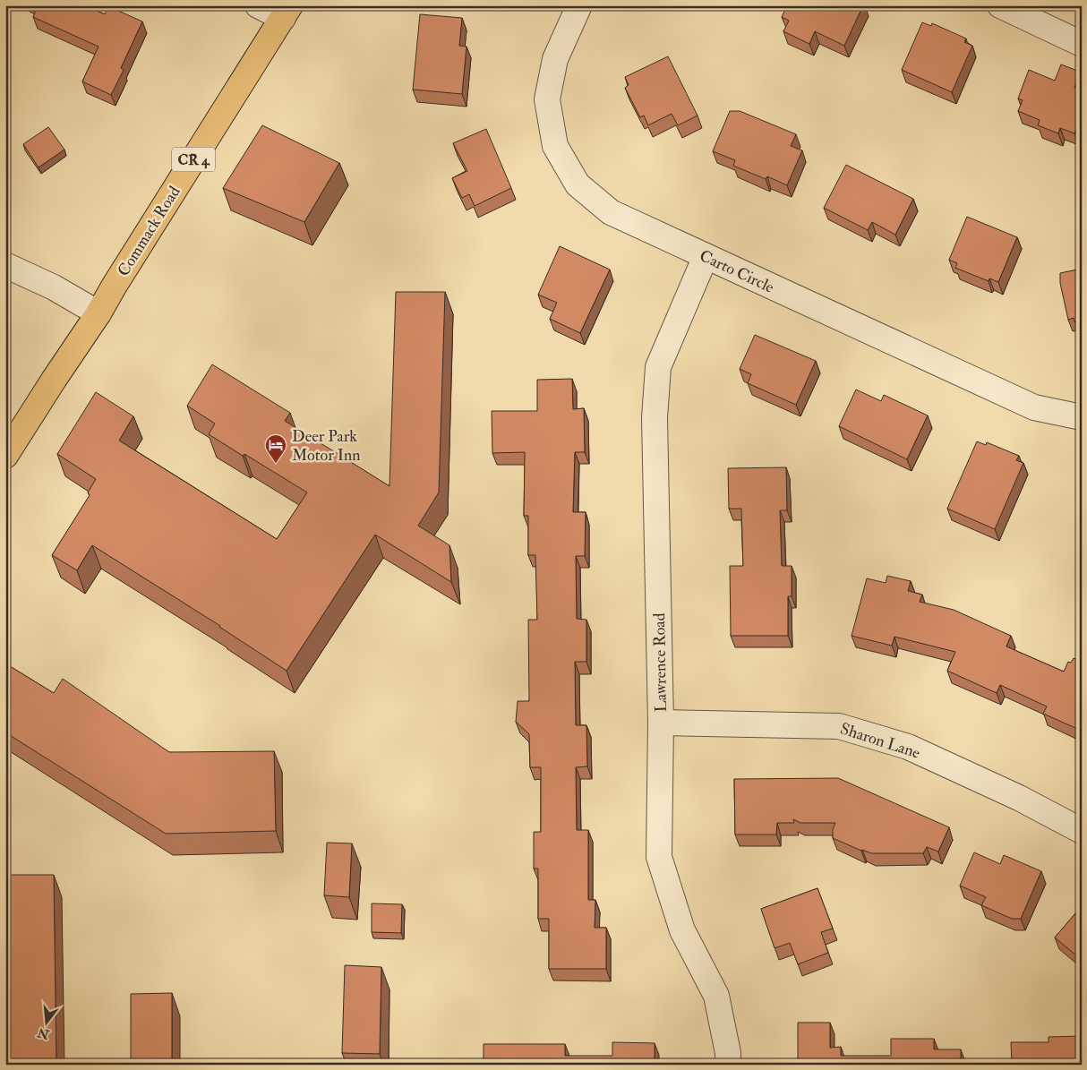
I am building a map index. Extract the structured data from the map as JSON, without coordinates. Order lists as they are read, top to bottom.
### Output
{
  "streets": {
    "main road": ["CR 4", "Commack Road"],
    "street": ["Carto Circle", "Lawrence Road", "Sharon Lane"]
  },
  "crossings": [
    ["Carto Circle", "Lawrence Road"],
    ["Lawrence Road", "Sharon Lane"]
  ],
  "places": {
    "hotel": ["Deer Park Motor Inn"]
  },
  "north": "bottom"
}
